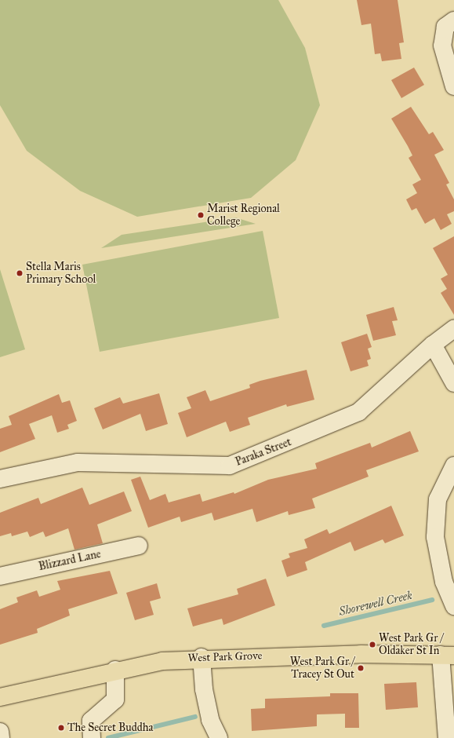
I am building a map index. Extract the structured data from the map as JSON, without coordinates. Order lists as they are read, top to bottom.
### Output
{
  "streets": {
    "main road": ["West Park Grove"],
    "street": ["Paraka Street", "Blizzard Lane"]
  },
  "water": ["Shorewell Creek"],
  "places": [
    "Marist Regional College",
    "Stella Maris Primary School",
    "West Park Gr / Oldaker St In",
    "West Park Gr / Tracey St Out",
    "The Secret Buddha"
  ]
}
